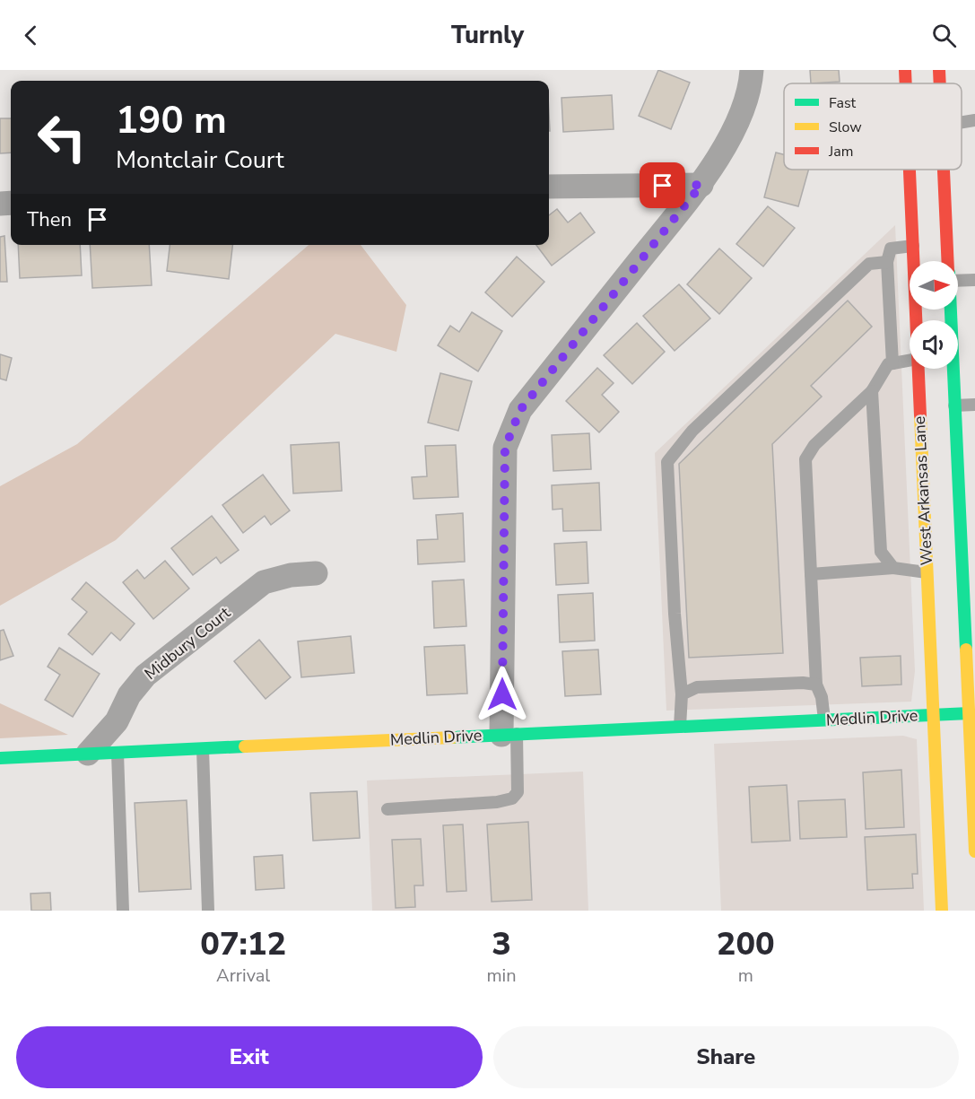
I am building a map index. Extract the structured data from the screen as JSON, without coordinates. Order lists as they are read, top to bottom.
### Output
{
  "streets": {
    "main road": ["West Arkansas Lane", "Medlin Drive"],
    "street": ["Midbury Court"]
  },
  "crossings": [
    ["West Arkansas Lane", "Medlin Drive"],
    ["Midbury Court", "Medlin Drive"]
  ],
  "legend": ["Fast", "Slow", "Jam"],
  "north": "right",
  "page": {
    "header": "Turnly",
    "turn": ["190 m", "Montclair Court"],
    "then": "Then",
    "eta": [
      "07:12",
      "Arrival",
      "3",
      "min",
      "200",
      "m"
    ],
    "buttons": ["Exit", "Share"]
  }
}
